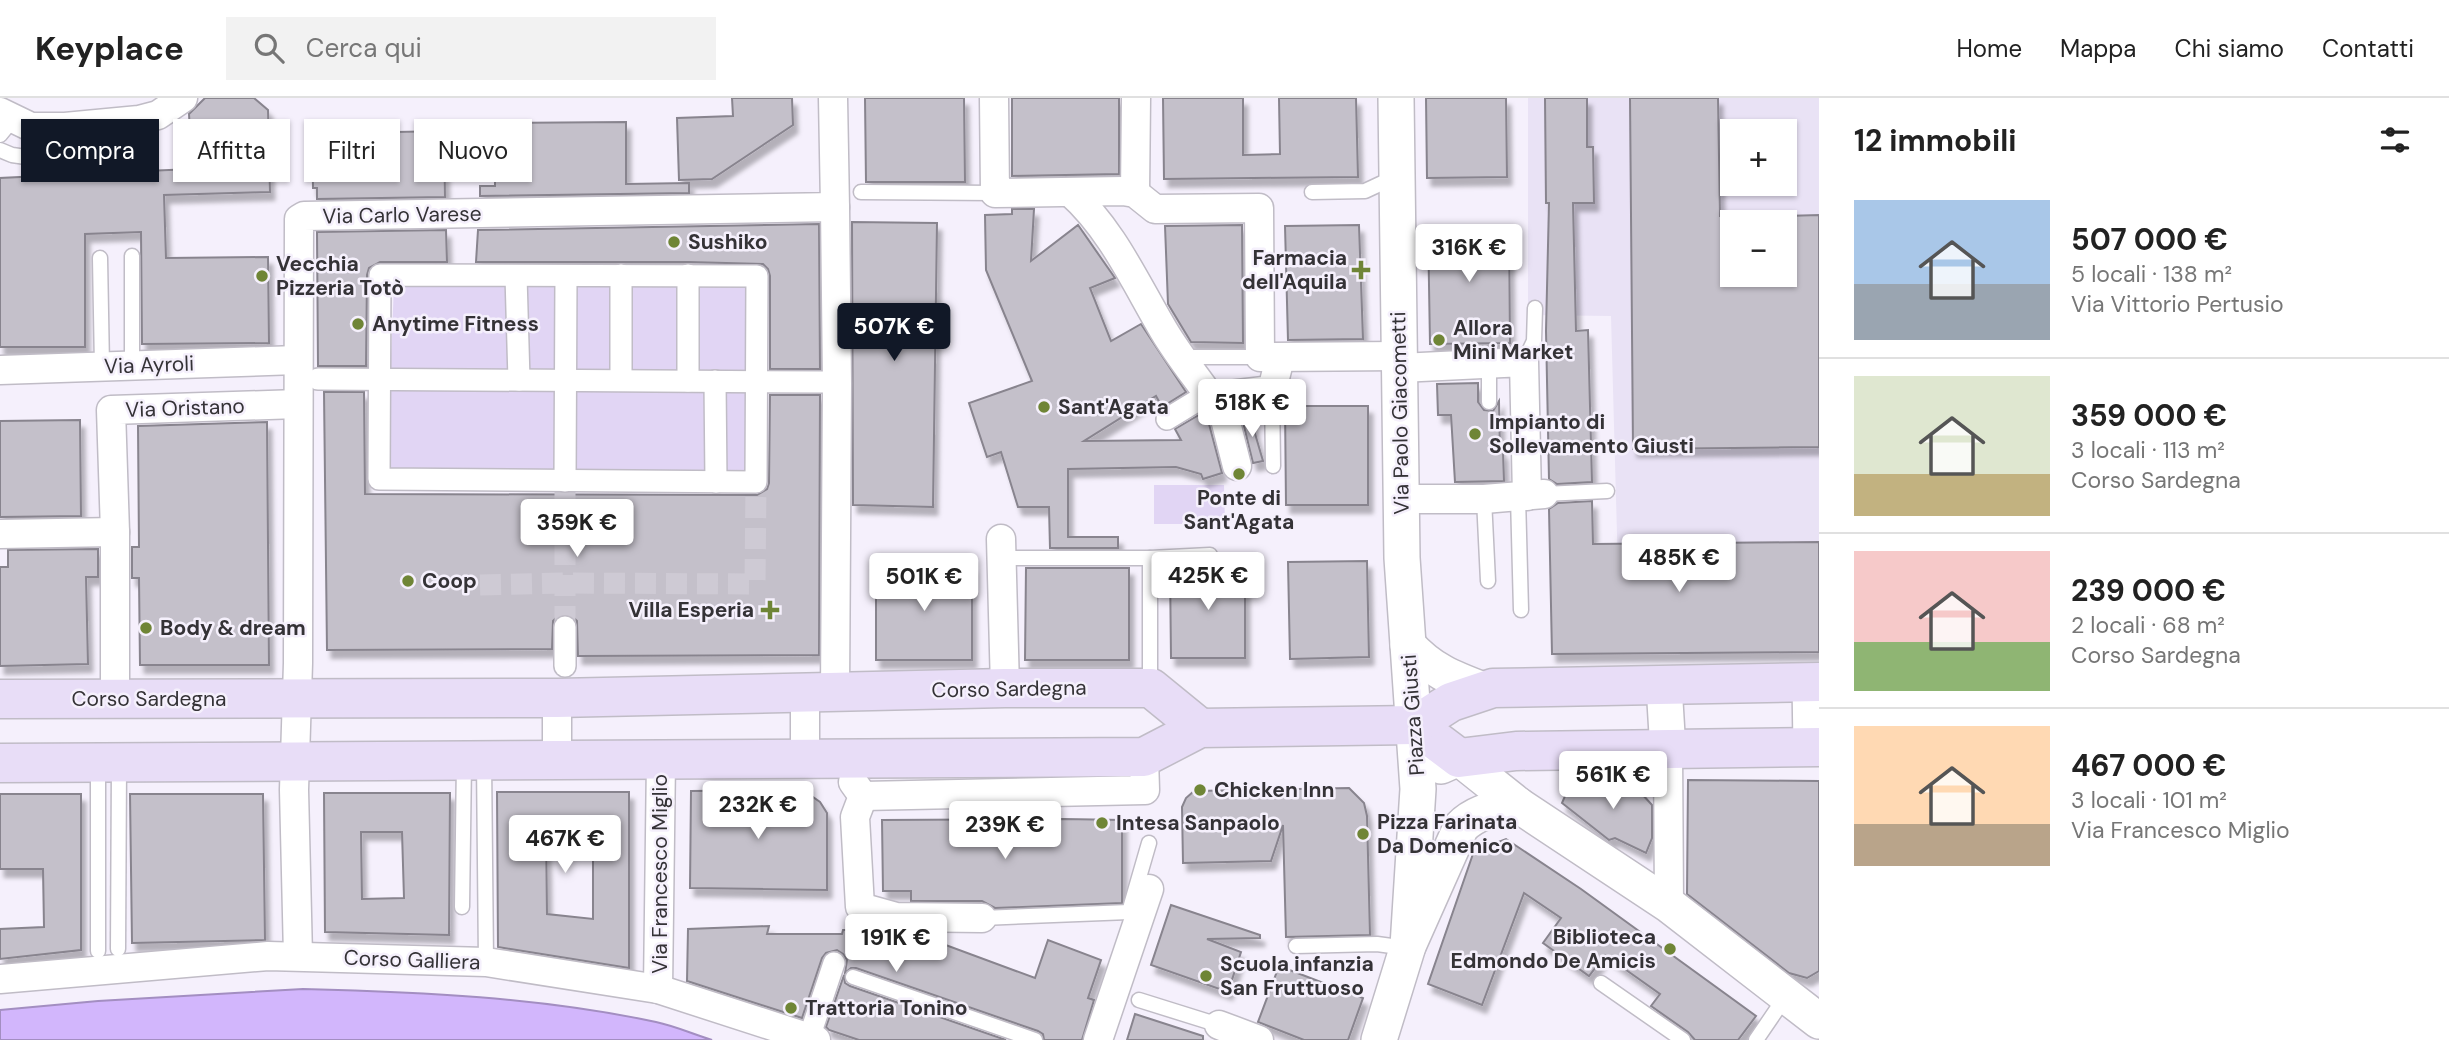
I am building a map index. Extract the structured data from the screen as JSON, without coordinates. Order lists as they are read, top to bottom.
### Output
{
  "streets": {
    "main road": ["Corso Sardegna"],
    "street": [
      "Via Carlo Varese",
      "Via Ayroli",
      "Via Oristano",
      "Via Paolo Giacometti",
      "Piazza Giusti",
      "Via Francesco Miglio",
      "Corso Galliera"
    ]
  },
  "crossings": [
    ["Via Carlo Varese", "Via Ayroli"],
    ["Via Carlo Varese", "Via Oristano"],
    ["Via Carlo Varese", "Corso Sardegna"],
    ["Via Oristano", "Corso Sardegna"],
    ["Via Paolo Giacometti", "Piazza Giusti"],
    ["Via Francesco Miglio", "Corso Galliera"]
  ],
  "places": {
    "other": [
      "Sushiko",
      "Vecchia Pizzeria Totò",
      "Anytime Fitness",
      "Allora Mini Market",
      "Sant'Agata",
      "Impianto di Sollevamento Giusti",
      "Ponte di Sant'Agata",
      "Coop",
      "Body & dream",
      "Chicken Inn",
      "Intesa Sanpaolo",
      "Pizza Farinata Da Domenico",
      "Biblioteca Edmondo De Amicis",
      "Scuola infanzia San Fruttuoso",
      "Trattoria Tonino"
    ],
    "health": ["Farmacia dell'Aquila", "Villa Esperia"]
  },
  "page": {
    "header": "Keyplace",
    "search": "Cerca qui",
    "nav": [
      "Home",
      "Mappa",
      "Chi siamo",
      "Contatti"
    ],
    "heading": "12 immobili",
    "map_buttons": ["+", "−"],
    "chip": [
      "Compra",
      "Affitta",
      "Filtri",
      "Nuovo"
    ],
    "list": [
      {
        "name": "507 000 €",
        "note": "5 locali · 138 m² · Via Vittorio Pertusio"
      },
      {
        "name": "359 000 €",
        "note": "3 locali · 113 m² · Corso Sardegna"
      },
      {
        "name": "239 000 €",
        "note": "2 locali · 68 m² · Corso Sardegna"
      },
      {
        "name": "467 000 €",
        "note": "3 locali · 101 m² · Via Francesco Miglio"
      }
    ],
    "price": [
      "316K €",
      "507K €",
      "518K €",
      "359K €",
      "485K €",
      "425K €",
      "501K €",
      "561K €",
      "232K €",
      "239K €",
      "467K €",
      "191K €"
    ]
  }
}
